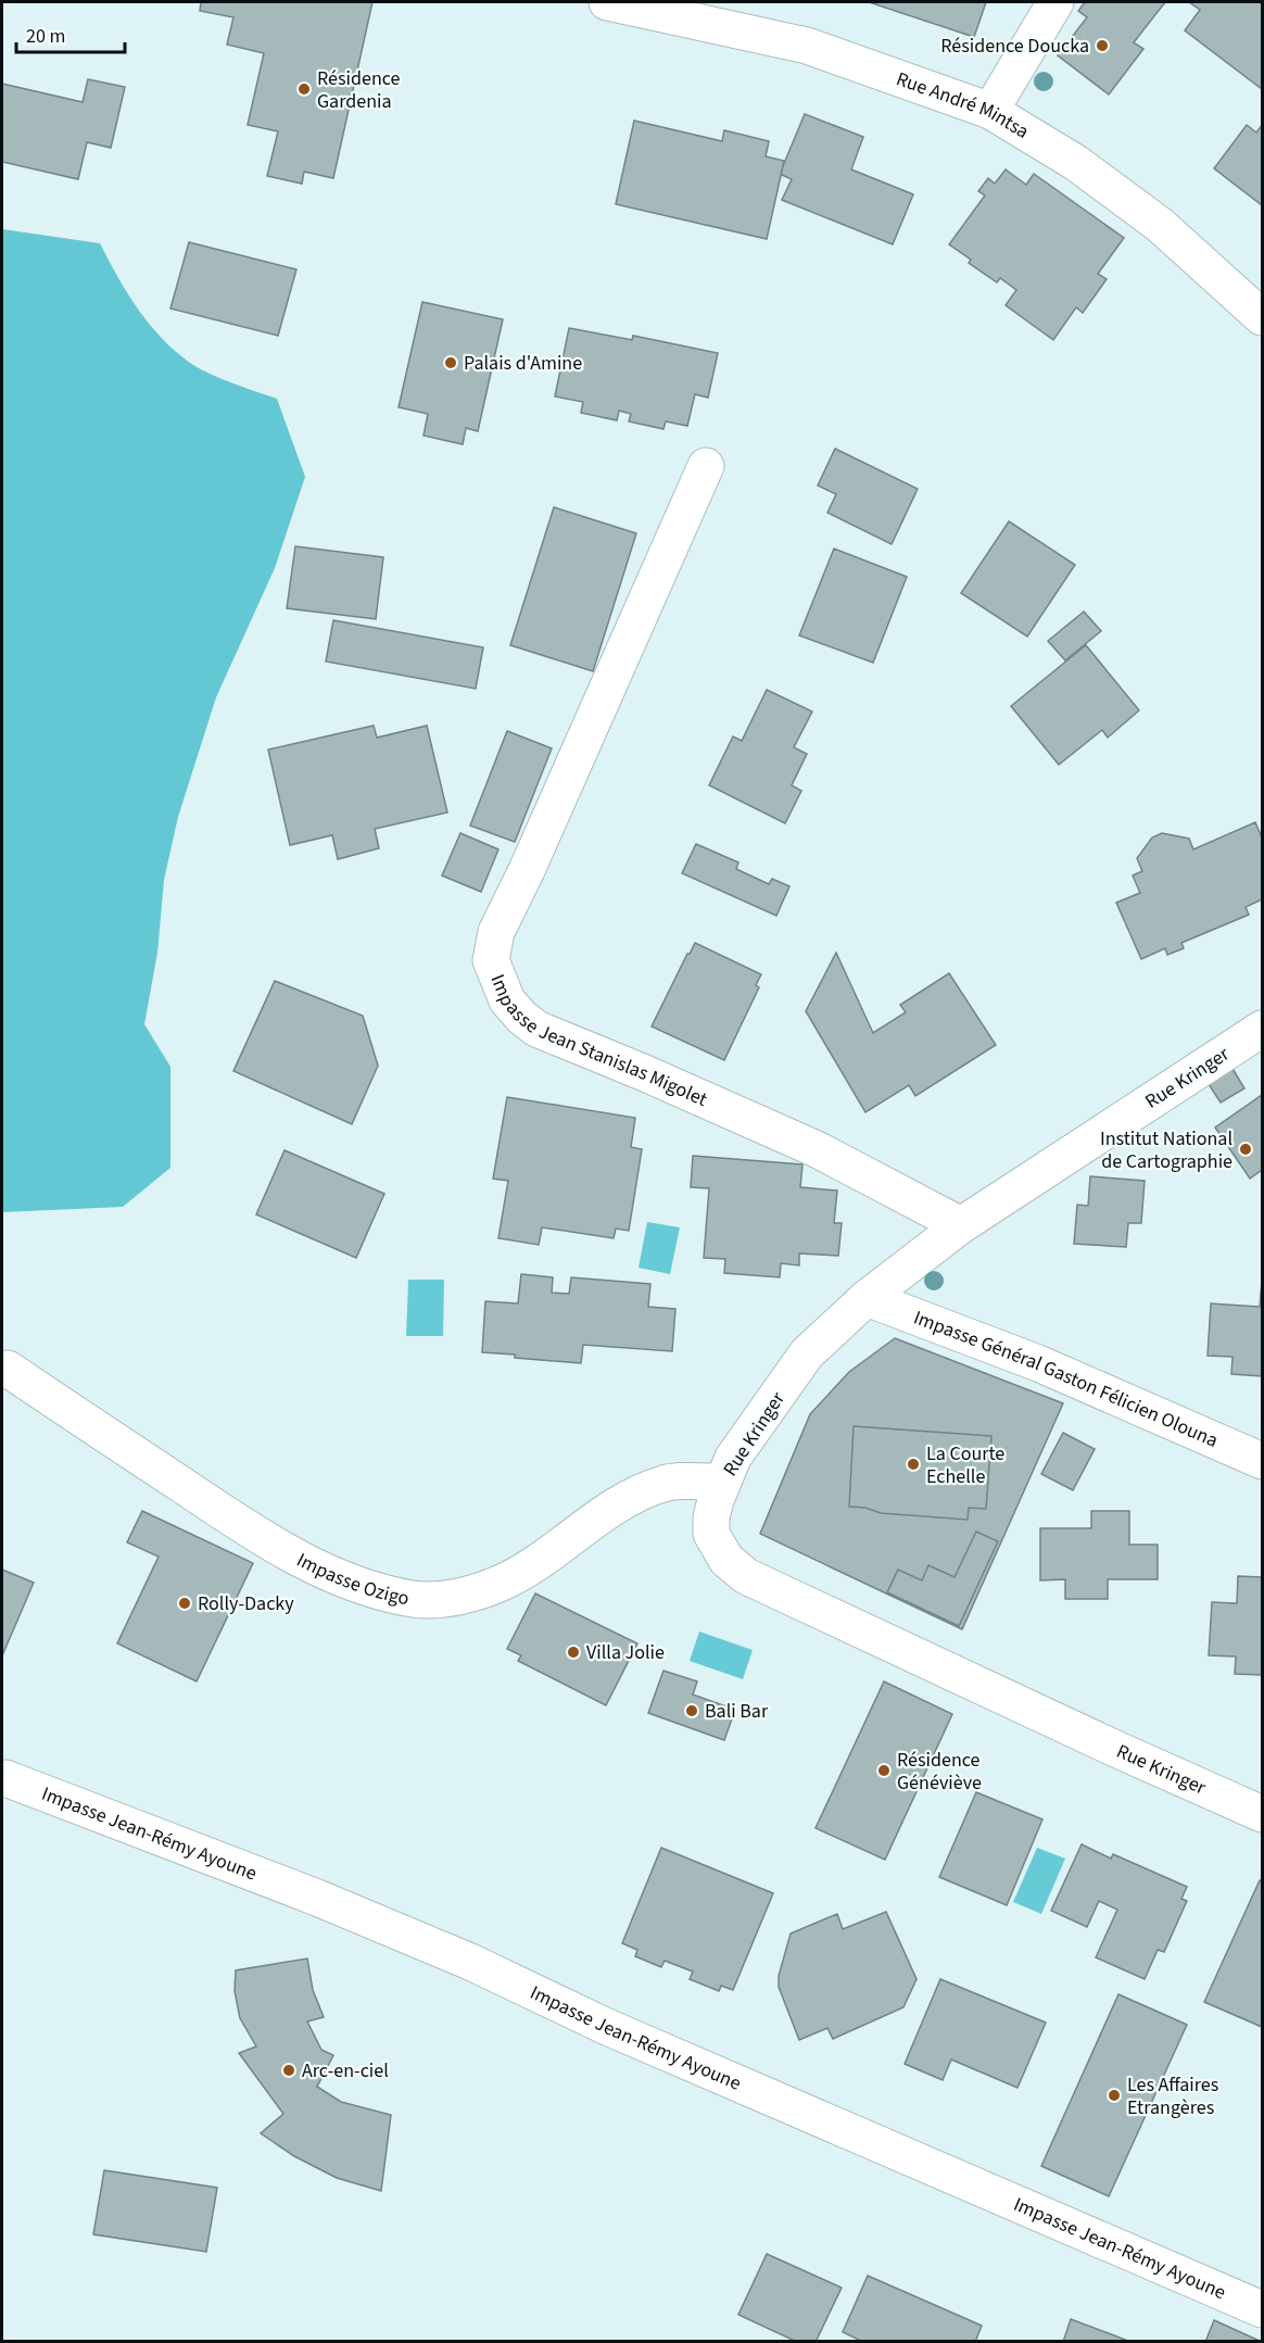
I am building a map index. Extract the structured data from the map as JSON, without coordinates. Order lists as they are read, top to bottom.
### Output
{
  "streets": {
    "street": [
      "Rue André Mintsa",
      "Impasse Jean Stanislas Migolet",
      "Rue Kringer",
      "Impasse Général Gaston Félicien Olouna",
      "Impasse Ozigo",
      "Impasse Jean-Rémy Ayoune"
    ]
  },
  "crossings": [
    ["Impasse Jean Stanislas Migolet", "Rue Kringer"],
    ["Rue Kringer", "Impasse Général Gaston Félicien Olouna"],
    ["Rue Kringer", "Impasse Ozigo"]
  ],
  "places": [
    "Résidence Doucka",
    "Résidence Gardenia",
    "Palais d'Amine",
    "Institut National de Cartographie",
    "La Courte Echelle",
    "Rolly-Dacky",
    "Villa Jolie",
    "Bali Bar",
    "Résidence Généviève",
    "Arc-en-ciel",
    "Les Affaires Etrangères"
  ],
  "scale_bar": "20 m"
}
